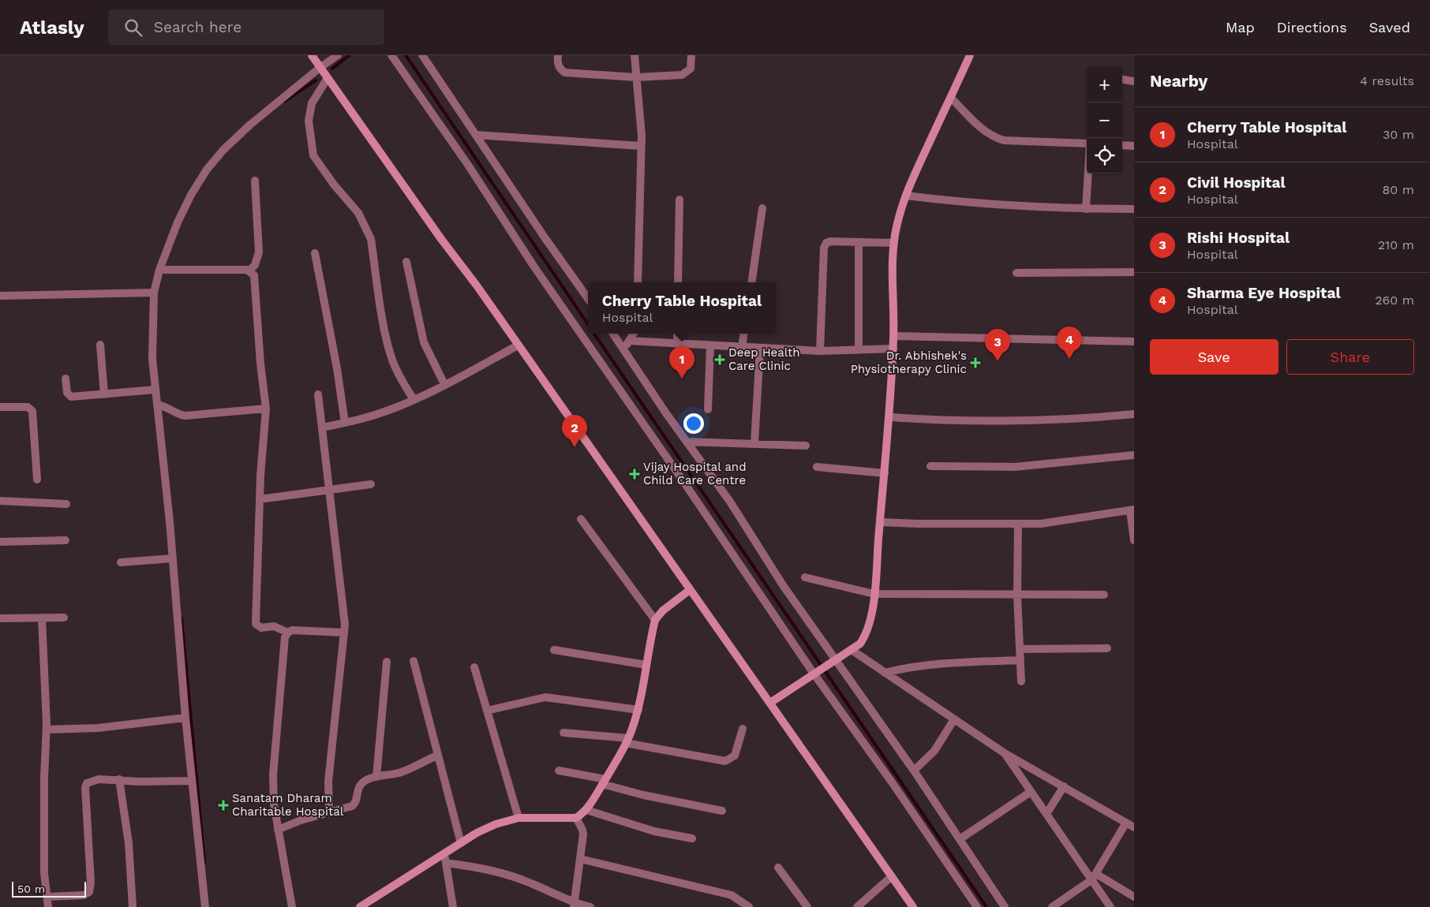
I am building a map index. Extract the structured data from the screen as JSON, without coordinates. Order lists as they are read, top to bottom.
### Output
{
  "places": {
    "health": [
      "Deep Health Care Clinic",
      "Dr. Abhishek's Physiotherapy Clinic",
      "Vijay Hospital and Child Care Centre",
      "Sanatam Dharam Charitable Hospital"
    ]
  },
  "scale_bar": "50 m",
  "page": {
    "header": "Atlasly",
    "search": "Search here",
    "nav": ["Map", "Directions", "Saved"],
    "heading": ["Nearby", "4 results"],
    "map_buttons": ["+", "−"],
    "list": [
      {
        "mark": "1",
        "name": "Cherry Table Hospital",
        "note": "Hospital",
        "value": "30 m"
      },
      {
        "mark": "2",
        "name": "Civil Hospital",
        "note": "Hospital",
        "value": "80 m"
      },
      {
        "mark": "3",
        "name": "Rishi Hospital",
        "note": "Hospital",
        "value": "210 m"
      },
      {
        "mark": "4",
        "name": "Sharma Eye Hospital",
        "note": "Hospital",
        "value": "260 m"
      }
    ],
    "popup": ["Cherry Table Hospital", "Hospital"],
    "pins": [
      "4",
      "3",
      "1",
      "2"
    ],
    "buttons": ["Save", "Share"],
    "scale": "50 m"
  }
}
